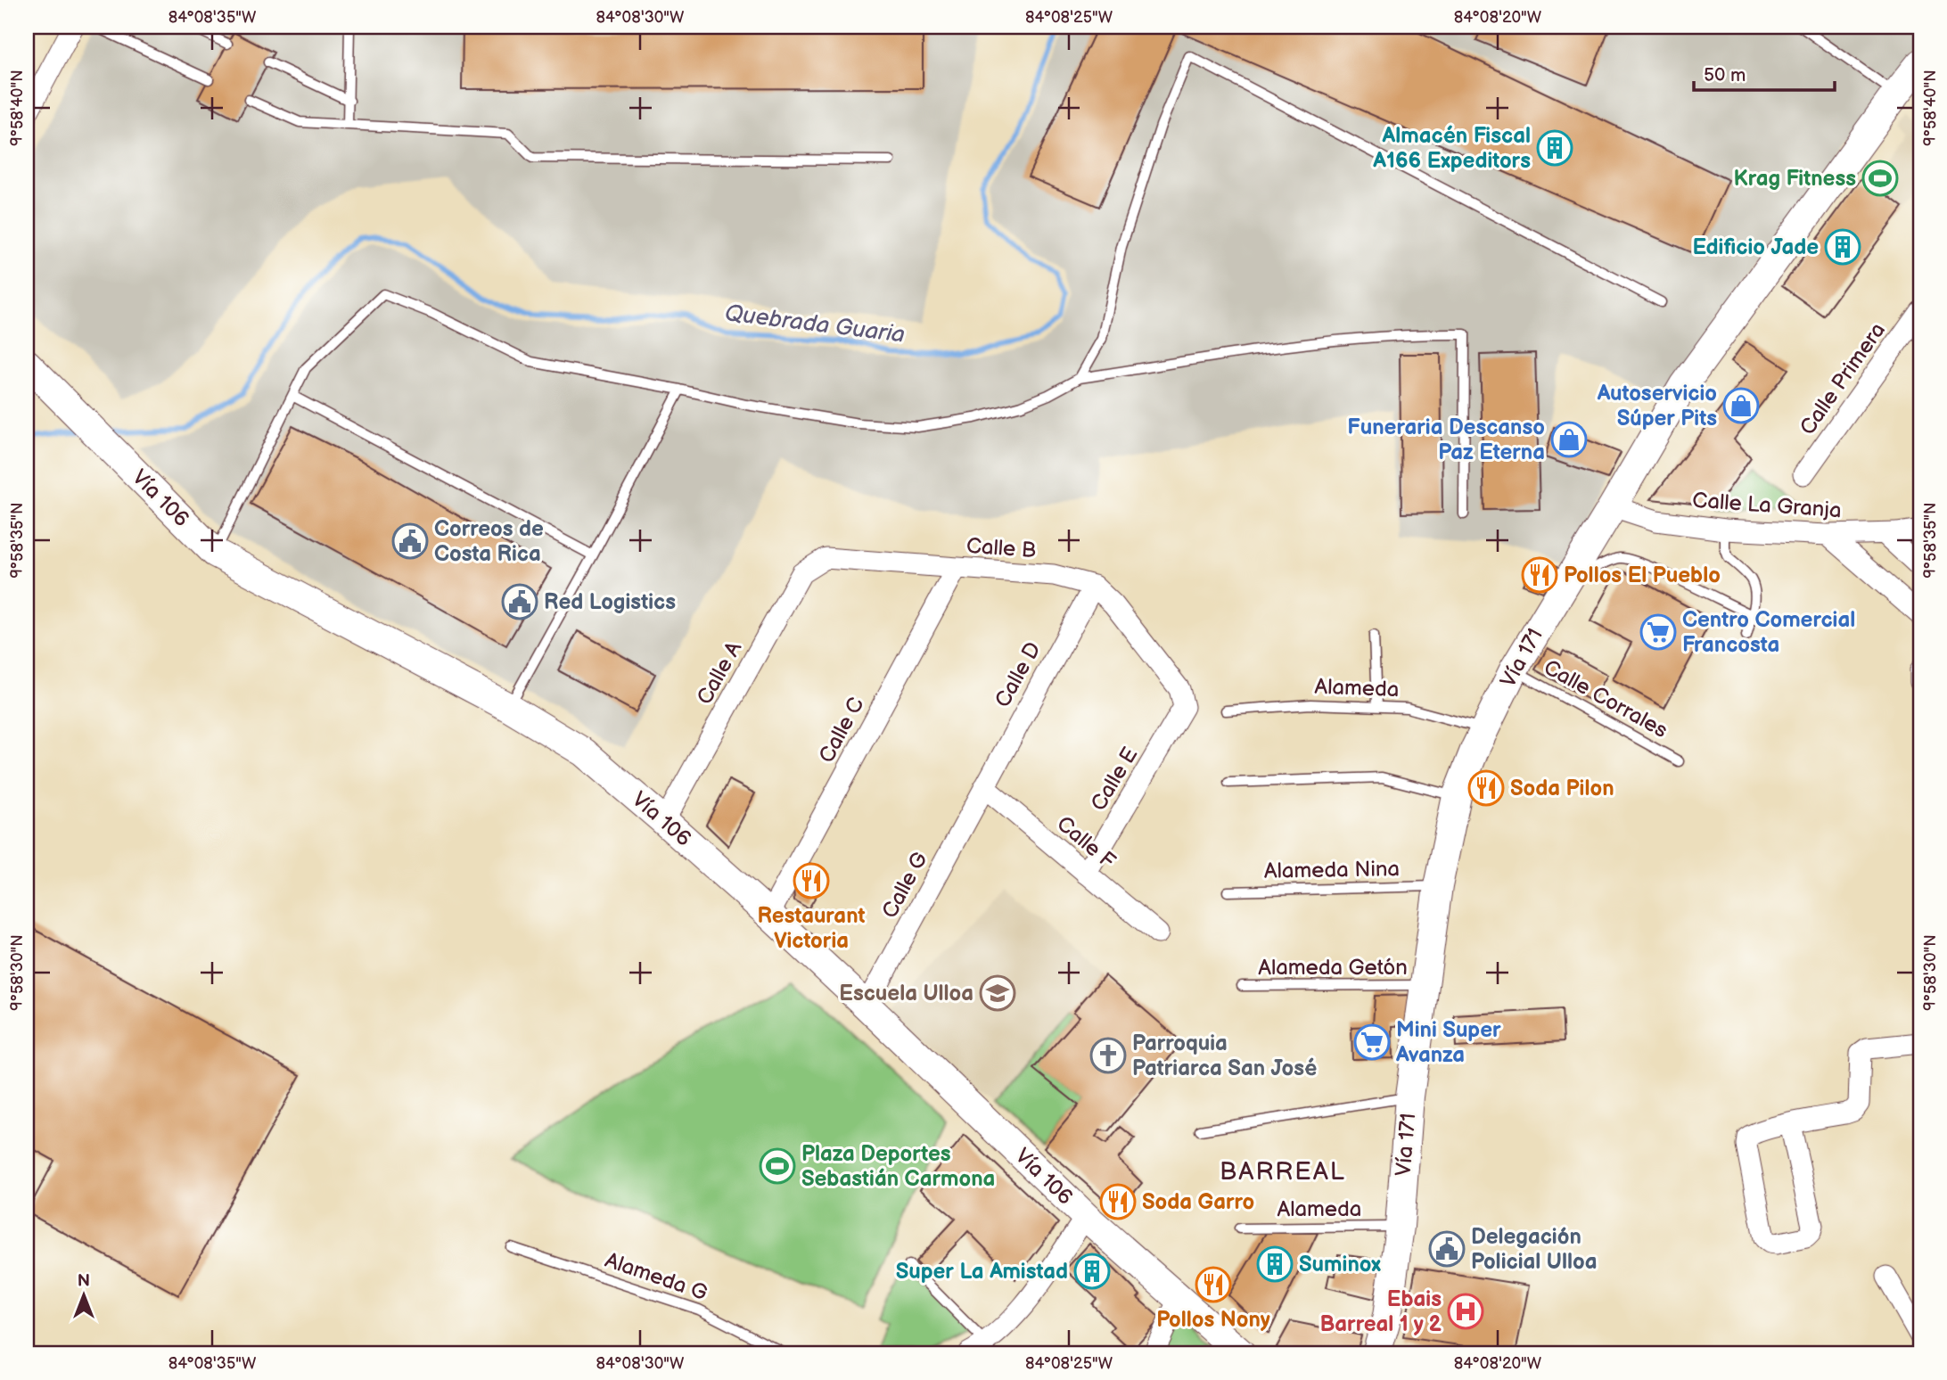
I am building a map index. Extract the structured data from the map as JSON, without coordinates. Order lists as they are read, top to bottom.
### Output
{
  "streets": {
    "main road": ["Vía 106", "Vía 171"],
    "street": [
      "Calle Primera",
      "Calle La Granja",
      "Calle B",
      "Calle A",
      "Calle D",
      "Calle C",
      "Calle E",
      "Calle F",
      "Calle G"
    ],
    "lane": [
      "Alameda",
      "Calle Corrales",
      "Alameda Nina",
      "Alameda Getón",
      "Alameda G"
    ]
  },
  "crossings": [
    ["Vía 106", "Calle A"],
    ["Vía 106", "Calle C"],
    ["Vía 106", "Calle G"],
    ["Calle La Granja", "Vía 171"],
    ["Calle B", "Calle A"],
    ["Calle B", "Calle D"],
    ["Calle B", "Calle C"],
    ["Calle B", "Calle E"],
    ["Vía 171", "Alameda"],
    ["Vía 171", "Calle Corrales"],
    ["Vía 171", "Alameda Nina"],
    ["Vía 171", "Alameda Getón"],
    ["Calle D", "Calle F"],
    ["Calle D", "Calle G"],
    ["Calle E", "Calle F"],
    ["Calle F", "Calle G"]
  ],
  "districts": ["BARREAL"],
  "water": ["Quebrada Guaria"],
  "places": {
    "building": [
      "Almacén Fiscal A166 Expeditors",
      "Edificio Jade",
      "Suminox",
      "Super La Amistad"
    ],
    "sports": ["Krag Fitness", "Plaza Deportes Sebastián Carmona"],
    "shop": ["Autoservicio Súper Pits", "Funeraria Descanso Paz Eterna"],
    "public building": ["Correos de Costa Rica", "Red Logistics", "Delegación Policial Ulloa"],
    "restaurant": [
      "Pollos El Pueblo",
      "Soda Pilon",
      "Restaurant Victoria",
      "Soda Garro",
      "Pollos Nony"
    ],
    "supermarket": ["Centro Comercial Francosta", "Mini Super Avanza"],
    "school or university": ["Escuela Ulloa"],
    "church": ["Parroquia Patriarca San José"],
    "hospital": ["Ebais Barreal 1 y 2"]
  },
  "scale_bar": "50 m",
  "north": "top",
  "coordinates": [
    "84°08'35\"W",
    "84°08'30\"W",
    "84°08'25\"W",
    "84°08'20\"W",
    "9°58'40\"N",
    "9°58'35\"N",
    "9°58'30\"N"
  ]
}
